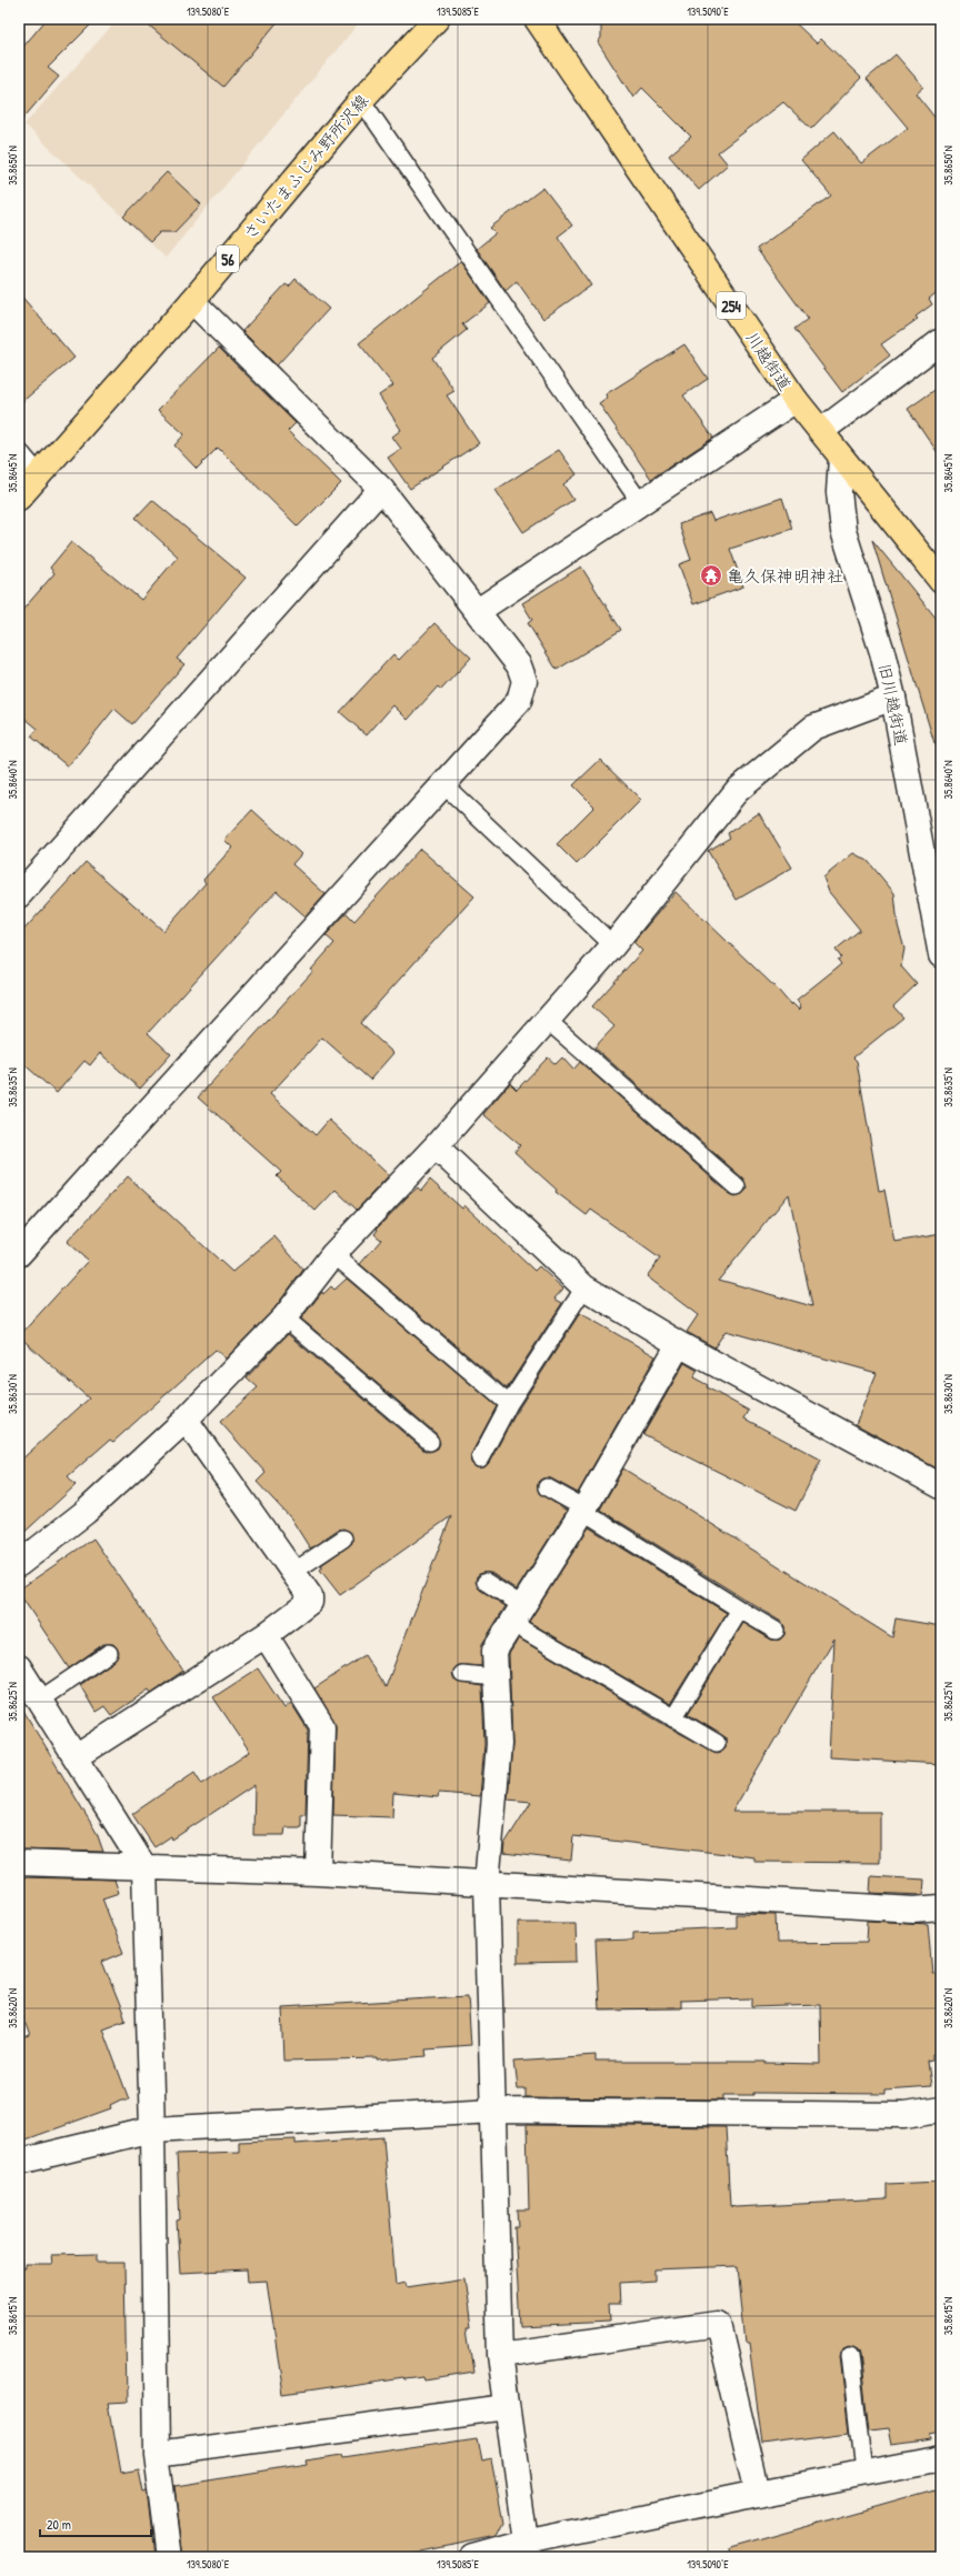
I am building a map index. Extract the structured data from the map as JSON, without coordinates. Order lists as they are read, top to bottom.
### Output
{
  "streets": {
    "main road": [
      "さいたまふじみ野所沢線",
      "56",
      "254",
      "川越街道"
    ],
    "street": ["旧川越街道"]
  },
  "crossings": [
    ["川越街道", "旧川越街道"]
  ],
  "places": {
    "temple": ["亀久保神明神社"]
  },
  "scale_bar": "20 m",
  "coordinates": [
    "139.5080°E",
    "139.5085°E",
    "139.5090°E",
    "35.8650°N",
    "35.8645°N",
    "35.8640°N",
    "35.8635°N",
    "35.8630°N",
    "35.8625°N",
    "35.8620°N",
    "35.8615°N"
  ]
}
